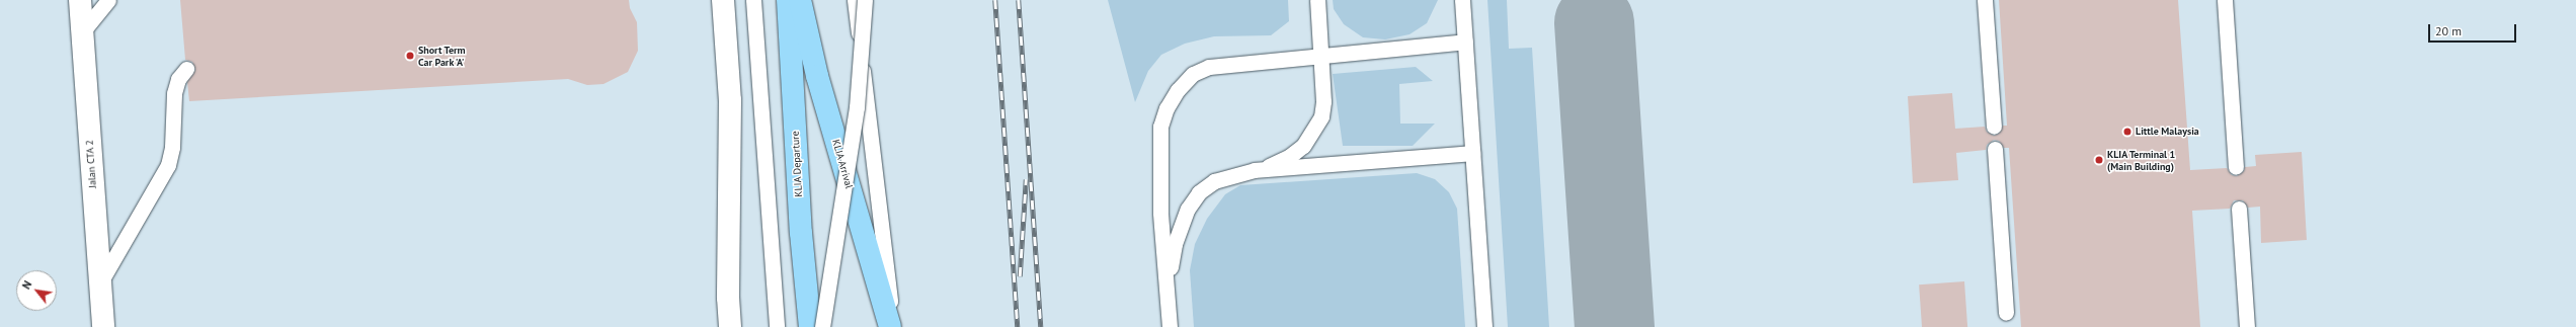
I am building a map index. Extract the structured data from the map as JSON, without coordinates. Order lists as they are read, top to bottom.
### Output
{
  "streets": {
    "main road": ["KLIA Departure", "KLIA Arrival"],
    "street": ["Jalan CTA 2"]
  },
  "places": ["Short Term Car Park 'A'", "Little Malaysia", "KLIA Terminal 1 (Main Building)"],
  "scale_bar": "20 m",
  "north": "top left"
}
